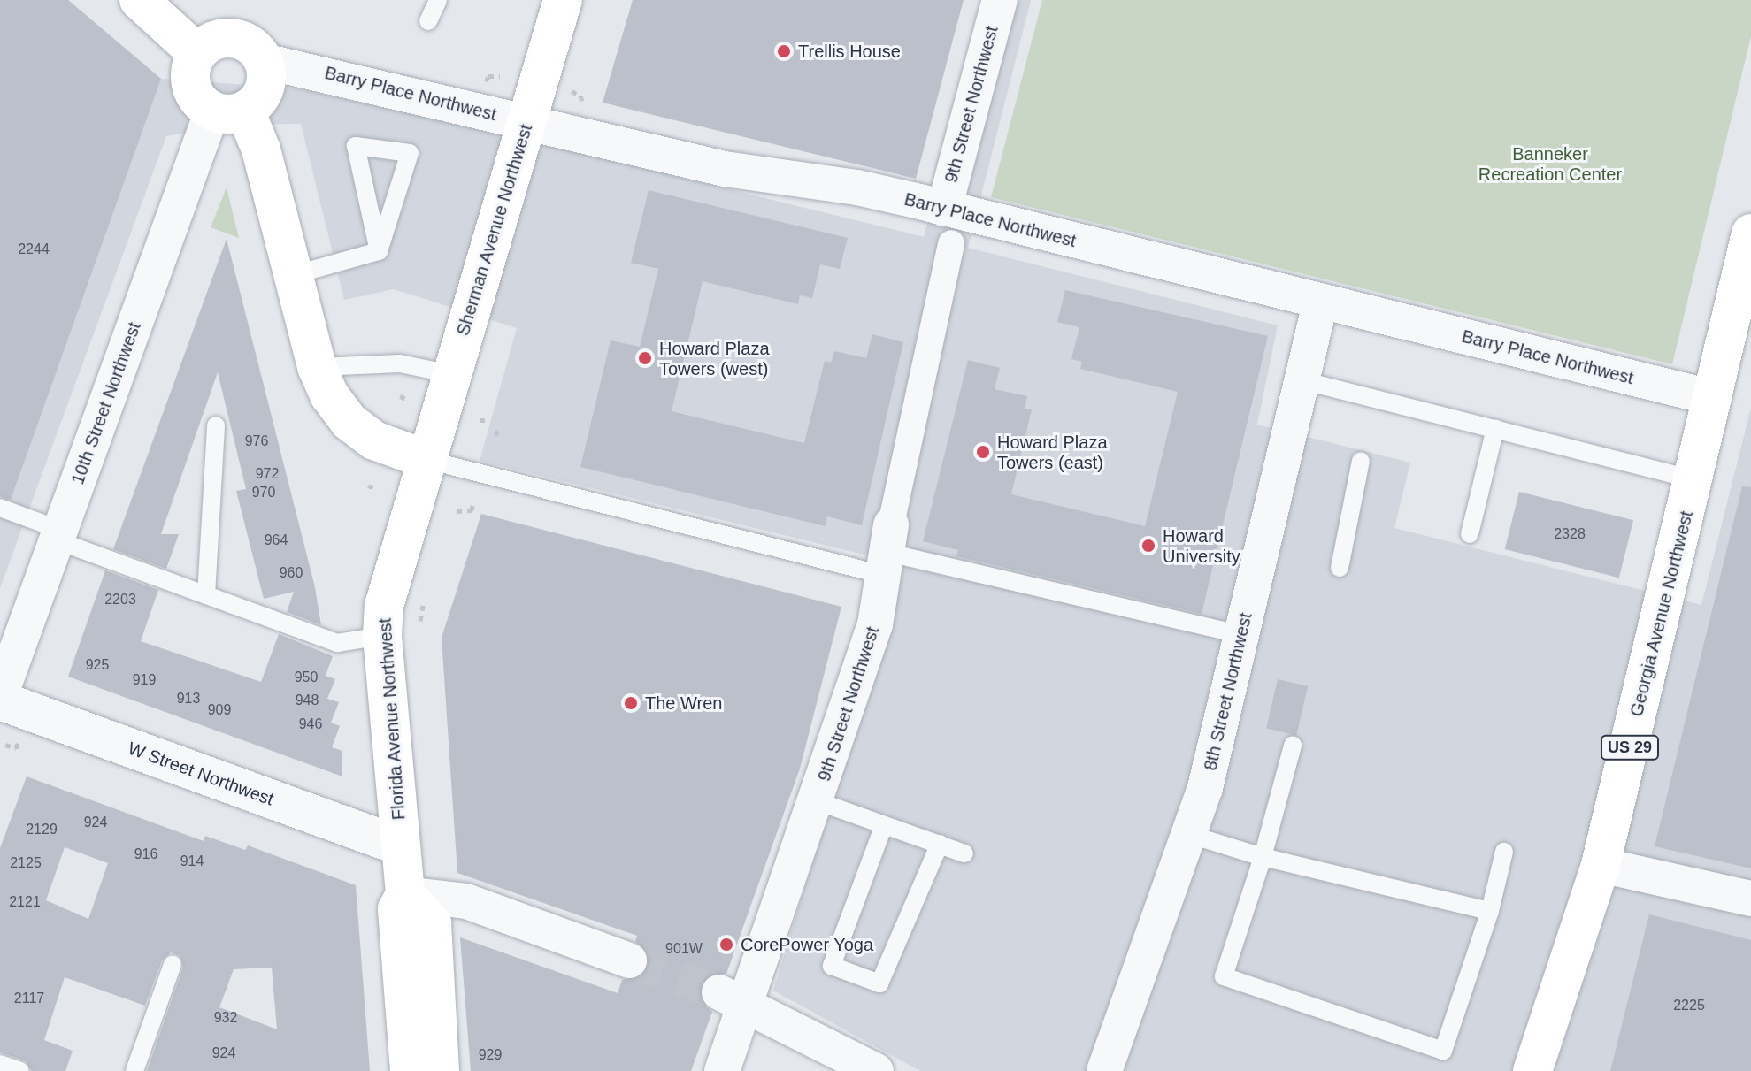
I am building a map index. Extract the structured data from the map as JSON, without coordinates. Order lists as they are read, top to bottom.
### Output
{
  "streets": {
    "main road": [
      "Sherman Avenue Northwest",
      "Georgia Avenue Northwest",
      "Florida Avenue Northwest",
      "US 29"
    ],
    "street": [
      "Barry Place Northwest",
      "9th Street Northwest",
      "10th Street Northwest",
      "8th Street Northwest",
      "W Street Northwest"
    ]
  },
  "crossings": [
    ["Barry Place Northwest", "9th Street Northwest"],
    ["Barry Place Northwest", "Sherman Avenue Northwest"],
    ["Barry Place Northwest", "10th Street Northwest"],
    ["Barry Place Northwest", "Georgia Avenue Northwest"],
    ["Barry Place Northwest", "8th Street Northwest"],
    ["Sherman Avenue Northwest", "Florida Avenue Northwest"],
    ["10th Street Northwest", "W Street Northwest"],
    ["Florida Avenue Northwest", "W Street Northwest"]
  ],
  "parks": ["Banneker Recreation Center"],
  "places": [
    "Trellis House",
    "Howard Plaza Towers (west)",
    "Howard Plaza Towers (east)",
    "Howard University",
    "The Wren",
    "CorePower Yoga"
  ],
  "house_numbers": [
    "2244",
    "976",
    "972",
    "970",
    "2328",
    "964",
    "960",
    "2203",
    "925",
    "950",
    "919",
    "913",
    "948",
    "909",
    "946",
    "924",
    "2129",
    "916",
    "914",
    "2125",
    "2121",
    "901W",
    "2117",
    "2225",
    "932",
    "924",
    "929"
  ]
}
